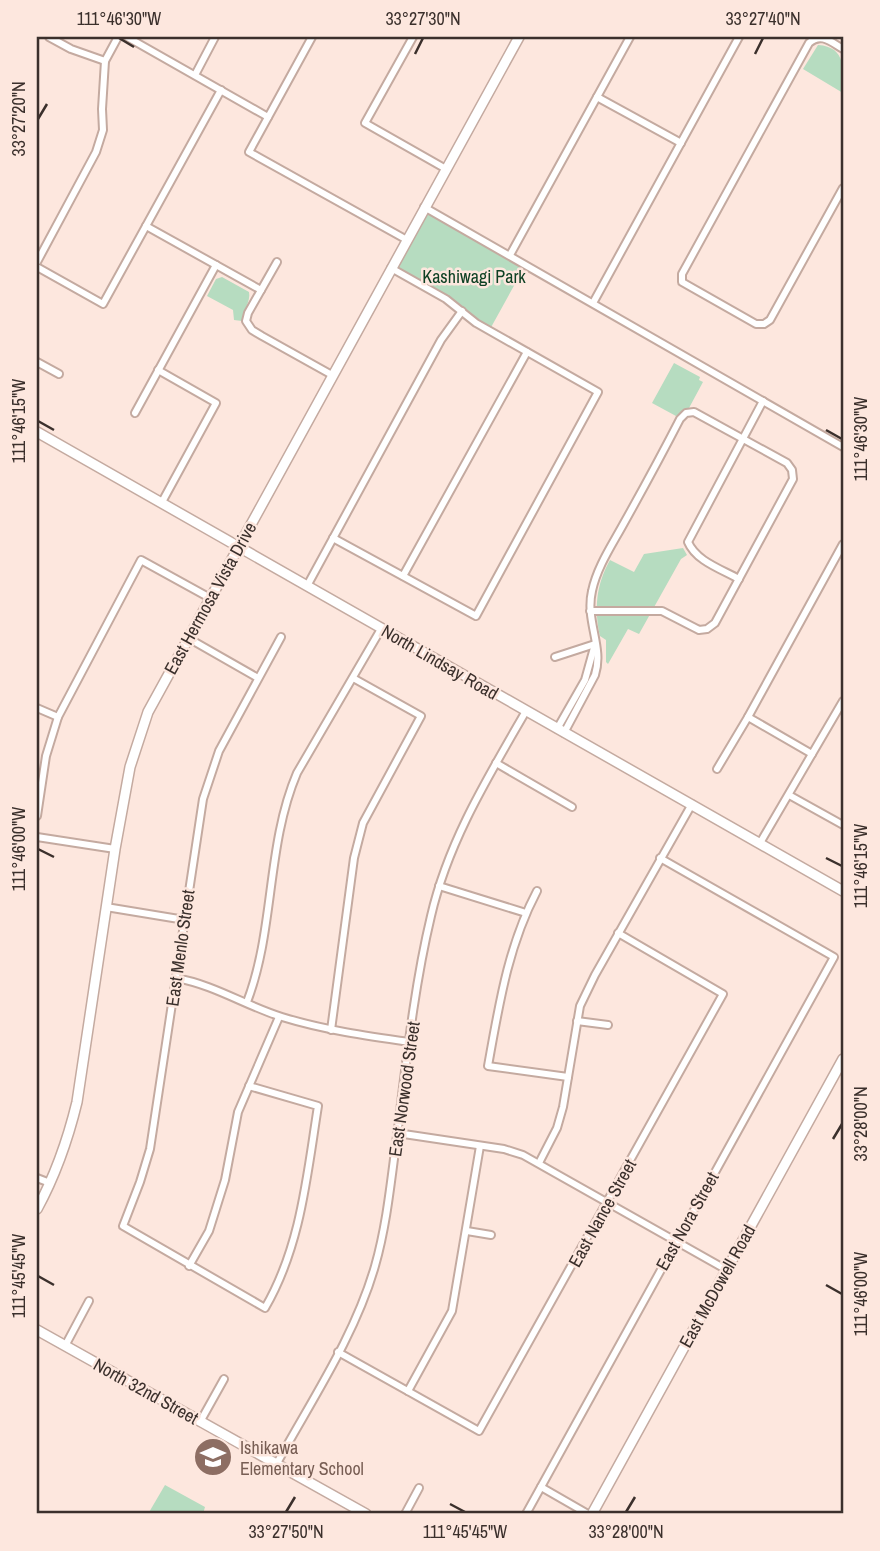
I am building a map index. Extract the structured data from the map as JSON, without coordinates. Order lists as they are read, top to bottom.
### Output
{
  "streets": {
    "street": [
      "East Hermosa Vista Drive",
      "North Lindsay Road",
      "East Menlo Street",
      "East Norwood Street",
      "East Nance Street",
      "East Nora Street",
      "East McDowell Road",
      "North 32nd Street"
    ]
  },
  "crossings": [
    ["East Hermosa Vista Drive", "North Lindsay Road"],
    ["North Lindsay Road", "East Norwood Street"],
    ["East Norwood Street", "North 32nd Street"]
  ],
  "parks": ["Kashiwagi Park"],
  "places": {
    "school or university": ["Ishikawa Elementary School"]
  },
  "coordinates": [
    "111°46'30\"W",
    "33°27'30\"N",
    "33°27'40\"N",
    "33°27'20\"N",
    "111°46'15\"W",
    "111°46'00\"W",
    "33°28'00\"N",
    "111°45'45\"W",
    "33°27'50\"N"
  ]
}
